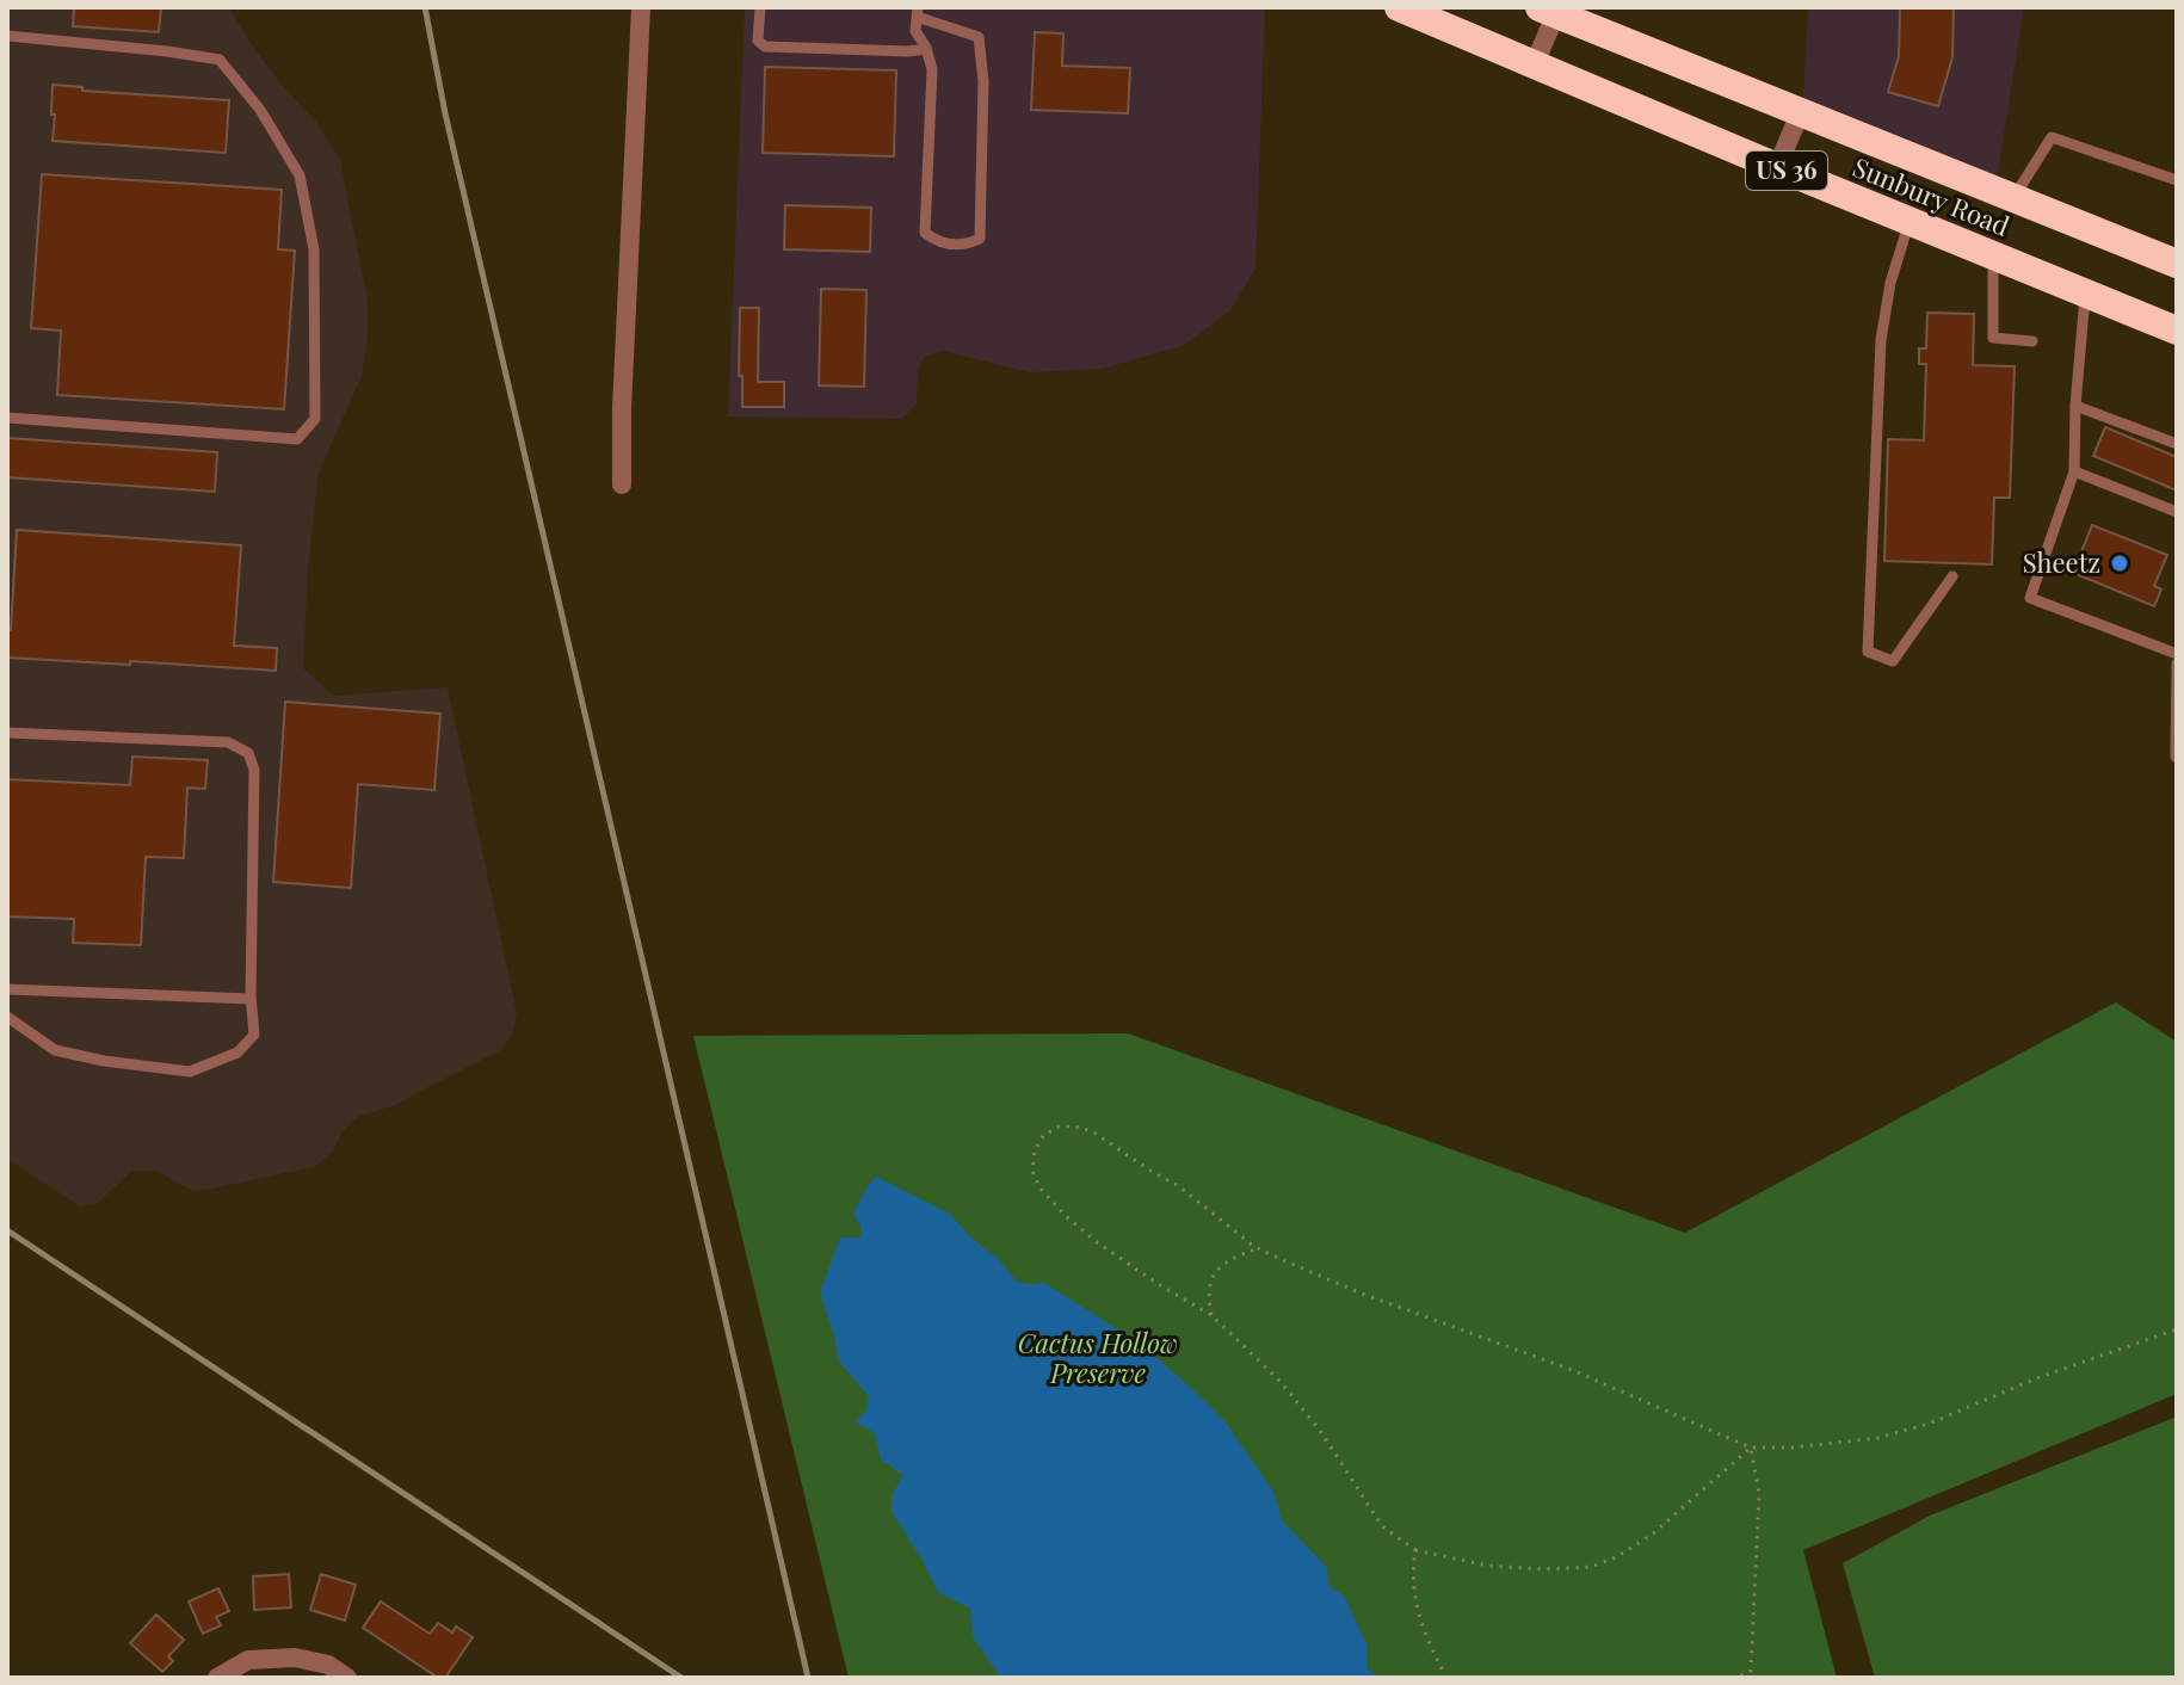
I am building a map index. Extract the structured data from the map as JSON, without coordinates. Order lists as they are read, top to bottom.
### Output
{
  "streets": {
    "highway": ["US 36", "Sunbury Road"]
  },
  "parks": ["Cactus Hollow Preserve"],
  "places": ["Sheetz"]
}
